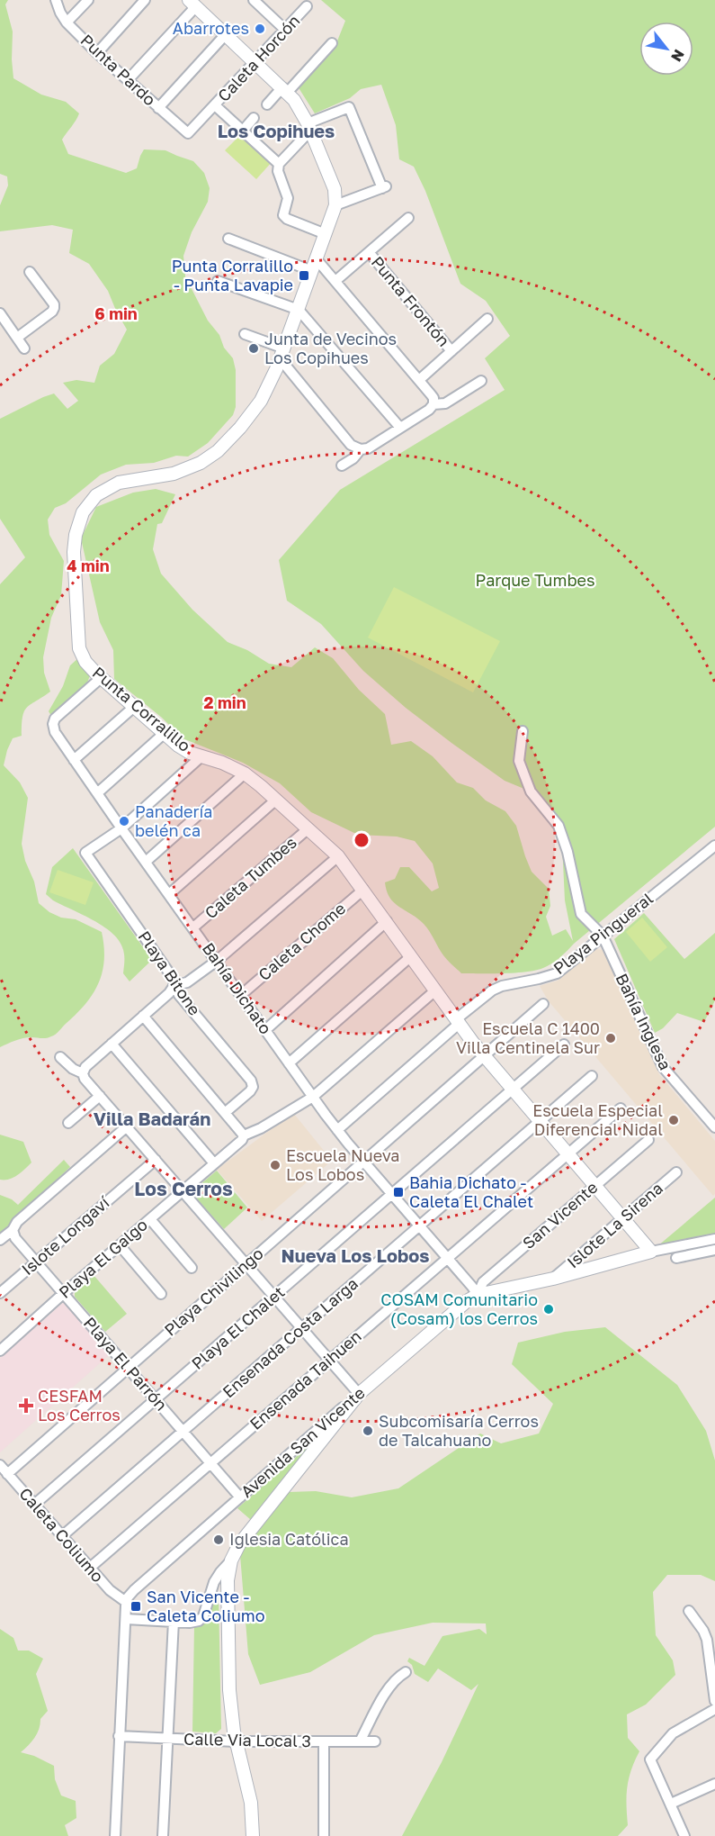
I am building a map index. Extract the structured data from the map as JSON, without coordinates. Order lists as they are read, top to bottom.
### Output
{
  "streets": {
    "street": [
      "Caleta Horcón",
      "Punta Pardo",
      "Punta Frontón",
      "Punta Corralillo",
      "Caleta Tumbes",
      "Playa Pingueral",
      "Caleta Chome",
      "Playa Bitone",
      "Bahía Dichato",
      "Bahía Inglesa",
      "San Vicente",
      "Islote La Sirena",
      "Islote Longaví",
      "Playa El Galgo",
      "Playa Chivilingo",
      "Playa El Chalet",
      "Ensenada Costa Larga",
      "Playa El Parrón",
      "Ensenada Taihuen",
      "Avenida San Vicente",
      "Caleta Coliumo",
      "Calle Via Local 3"
    ]
  },
  "crossings": [
    ["Caleta Horcón", "Punta Pardo"],
    ["Punta Corralillo", "Caleta Tumbes"],
    ["Punta Corralillo", "Playa Pingueral"],
    ["Punta Corralillo", "Caleta Chome"],
    ["Punta Corralillo", "Bahía Dichato"],
    ["Punta Corralillo", "San Vicente"],
    ["Punta Corralillo", "Islote La Sirena"],
    ["Punta Corralillo", "Playa El Galgo"],
    ["Punta Corralillo", "Playa Chivilingo"],
    ["Punta Corralillo", "Playa El Chalet"],
    ["Punta Corralillo", "Ensenada Costa Larga"],
    ["Punta Corralillo", "Ensenada Taihuen"],
    ["Punta Corralillo", "Avenida San Vicente"],
    ["Caleta Tumbes", "Bahía Dichato"],
    ["Playa Pingueral", "Bahía Dichato"],
    ["Playa Pingueral", "Bahía Inglesa"],
    ["Caleta Chome", "Bahía Dichato"],
    ["Playa Bitone", "Bahía Dichato"],
    ["Bahía Dichato", "San Vicente"],
    ["Bahía Dichato", "Playa El Galgo"],
    ["Bahía Dichato", "Playa Chivilingo"],
    ["Bahía Dichato", "Playa El Chalet"],
    ["Bahía Dichato", "Ensenada Costa Larga"],
    ["Bahía Dichato", "Ensenada Taihuen"],
    ["Bahía Dichato", "Avenida San Vicente"],
    ["San Vicente", "Avenida San Vicente"],
    ["Islote La Sirena", "Avenida San Vicente"],
    ["Islote Longaví", "Playa El Parrón"],
    ["Playa El Galgo", "Playa El Parrón"],
    ["Playa Chivilingo", "Playa El Parrón"],
    ["Playa Chivilingo", "Caleta Coliumo"],
    ["Playa El Chalet", "Playa El Parrón"],
    ["Playa El Chalet", "Caleta Coliumo"],
    ["Ensenada Costa Larga", "Playa El Parrón"],
    ["Ensenada Costa Larga", "Caleta Coliumo"],
    ["Playa El Parrón", "Ensenada Taihuen"],
    ["Playa El Parrón", "Avenida San Vicente"],
    ["Ensenada Taihuen", "Caleta Coliumo"],
    ["Avenida San Vicente", "Caleta Coliumo"]
  ],
  "districts": [
    "Los Copihues",
    "Villa Badarán",
    "Los Cerros",
    "Nueva Los Lobos"
  ],
  "parks": ["Parque Tumbes"],
  "places": {
    "other": [
      "Abarrotes",
      "Junta de Vecinos Los Copihues",
      "Panadería belén ca",
      "Escuela C 1400 Villa Centinela Sur",
      "Escuela Especial Diferencial Nidal",
      "Escuela Nueva Los Lobos",
      "COSAM Comunitario (Cosam) los Cerros",
      "Subcomisaría Cerros de Talcahuano",
      "Iglesia Católica"
    ],
    "transit": ["Punta Corralillo - Punta Lavapie", "Bahia Dichato - Caleta El Chalet", "San Vicente - Caleta Coliumo"],
    "health": ["CESFAM Los Cerros"]
  },
  "north": "bottom right",
  "rings": ["6 min", "4 min", "2 min"]
}
